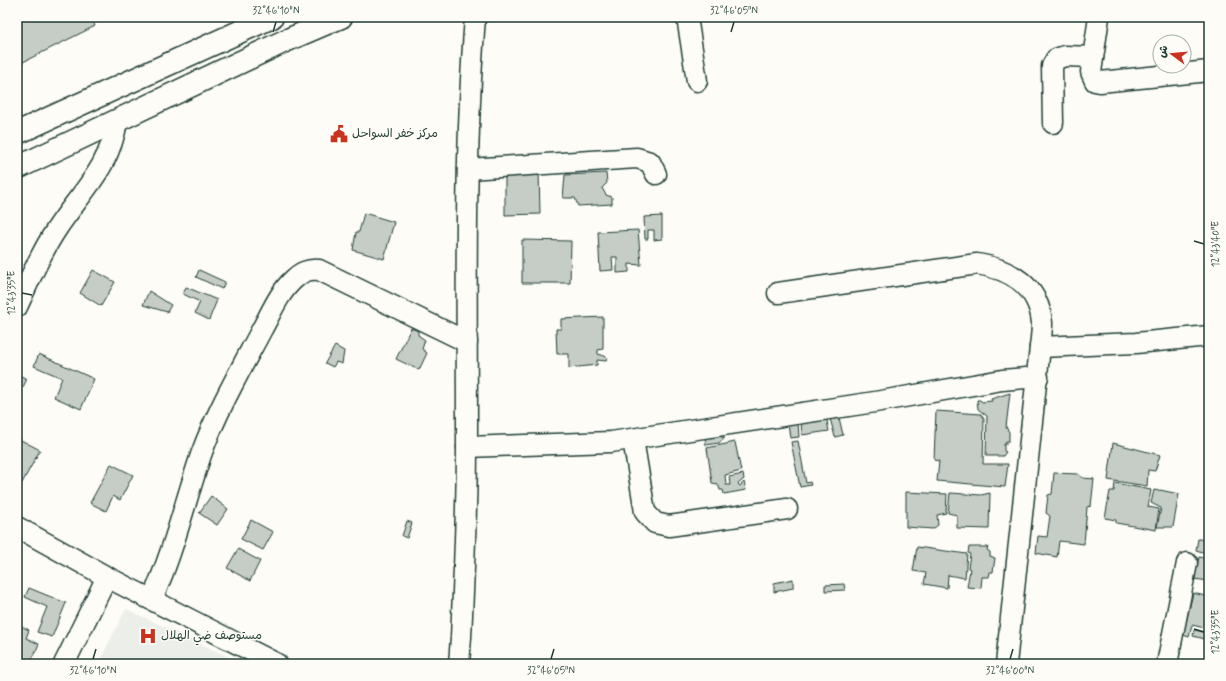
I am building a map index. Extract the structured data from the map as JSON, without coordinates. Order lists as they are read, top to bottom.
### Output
{
  "places": {
    "public building": ["مركز خفر السواحل"],
    "hospital": ["مستوصف ضي الهلال"]
  },
  "north": "left",
  "coordinates": [
    "32°46'10\"N",
    "32°46'05\"N",
    "12°43'40\"E",
    "12°43'35\"E",
    "32°46'00\"N"
  ]
}
